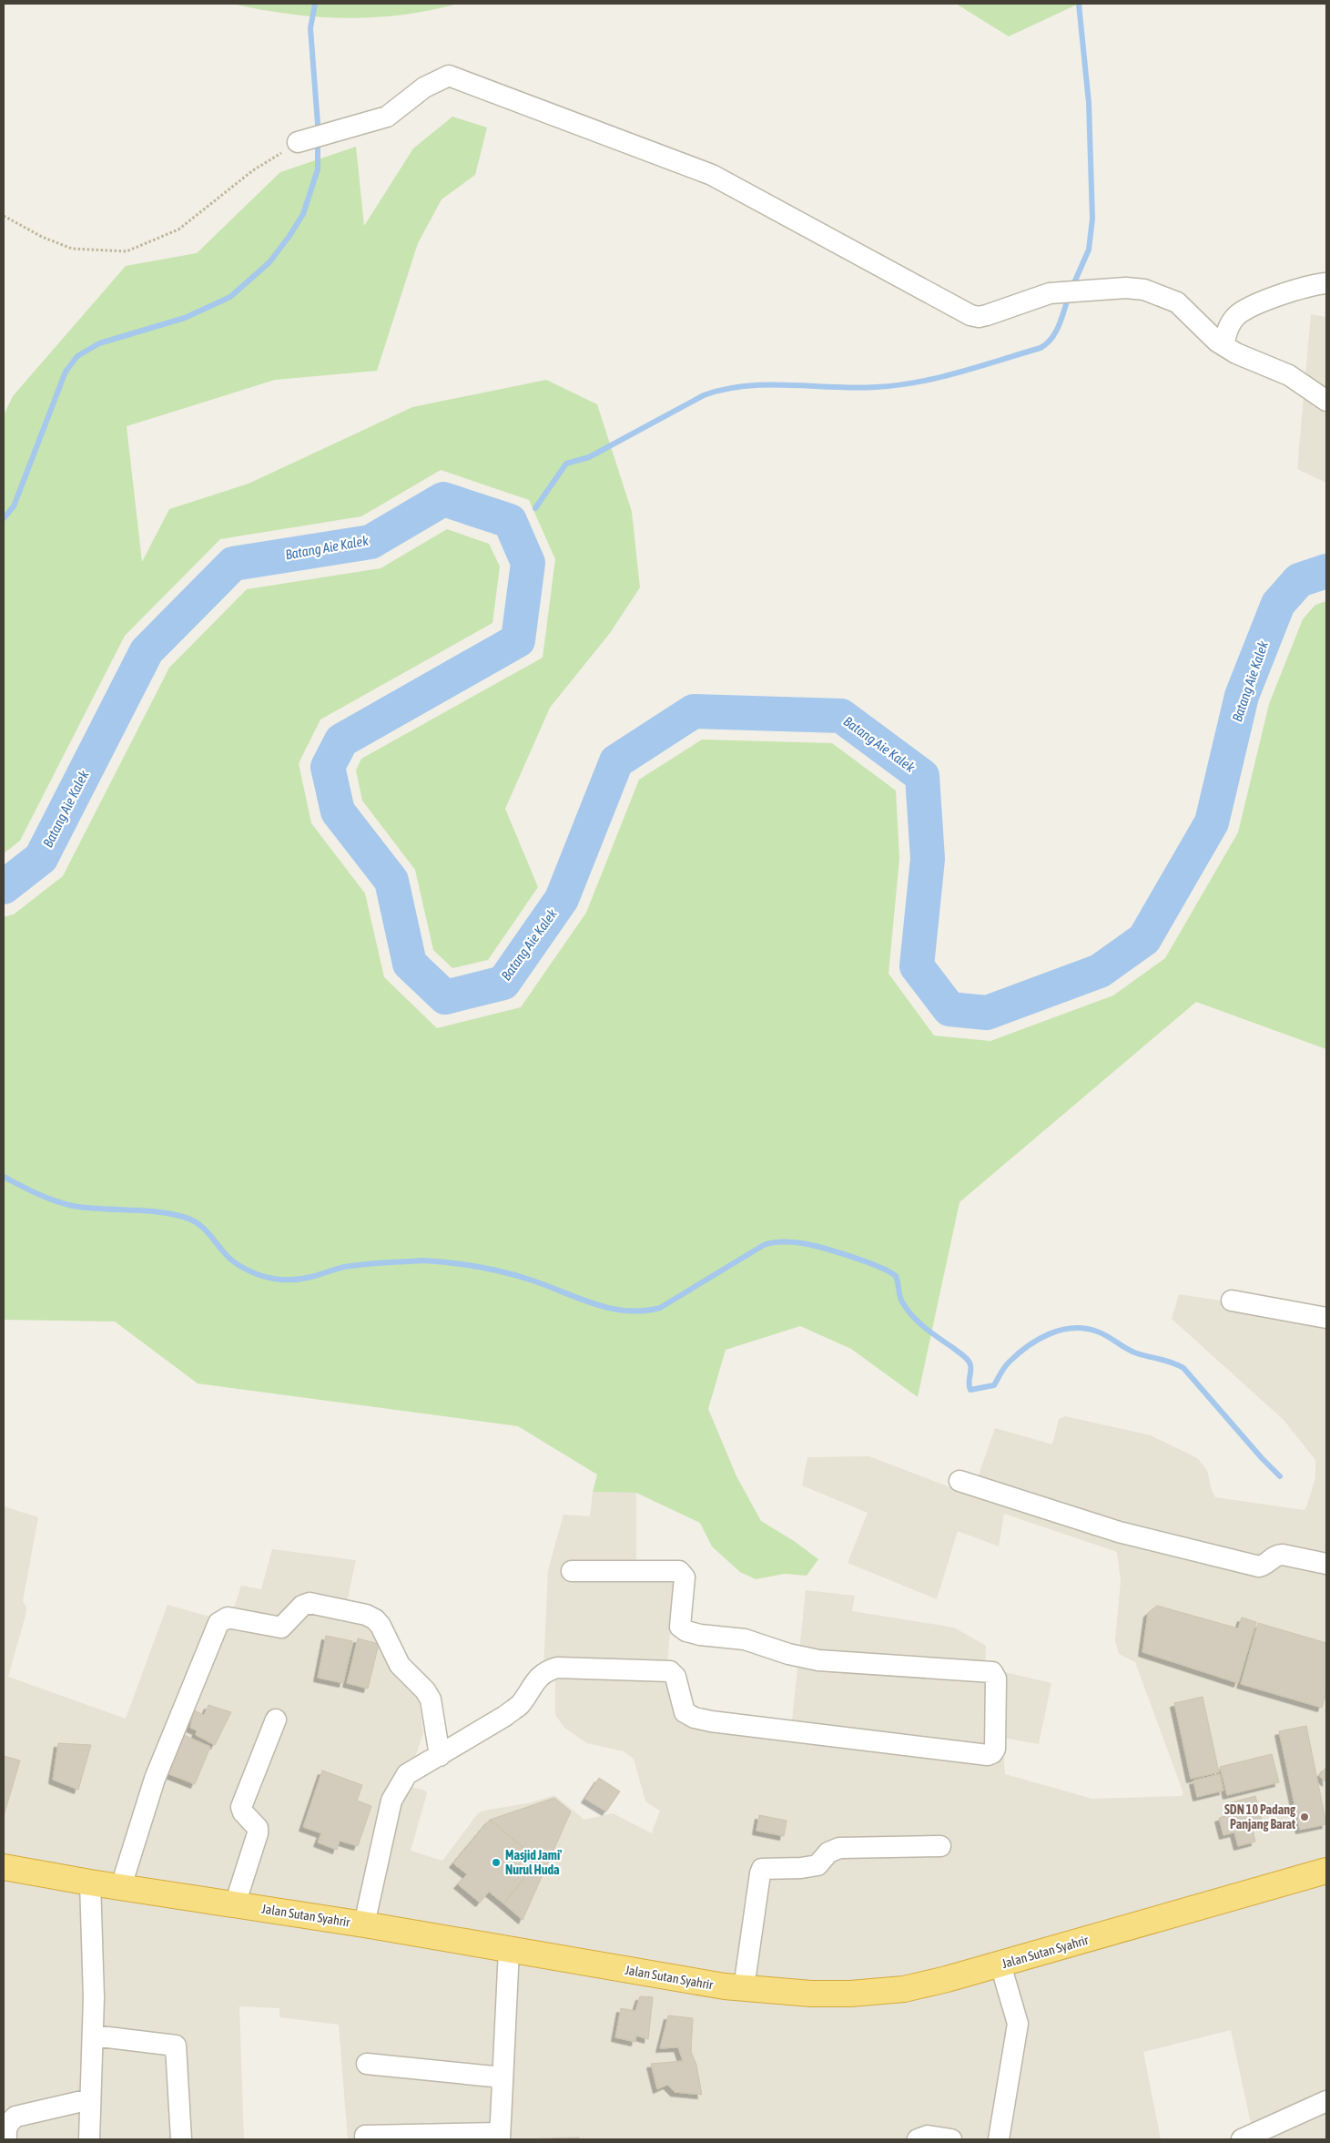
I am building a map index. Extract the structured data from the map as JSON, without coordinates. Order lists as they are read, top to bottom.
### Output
{
  "streets": {
    "highway": ["Jalan Sutan Syahrir"]
  },
  "water": ["Batang Aie Kalek"],
  "places": ["SDN 10 Padang Panjang Barat", "Masjid Jami' Nurul Huda"]
}
